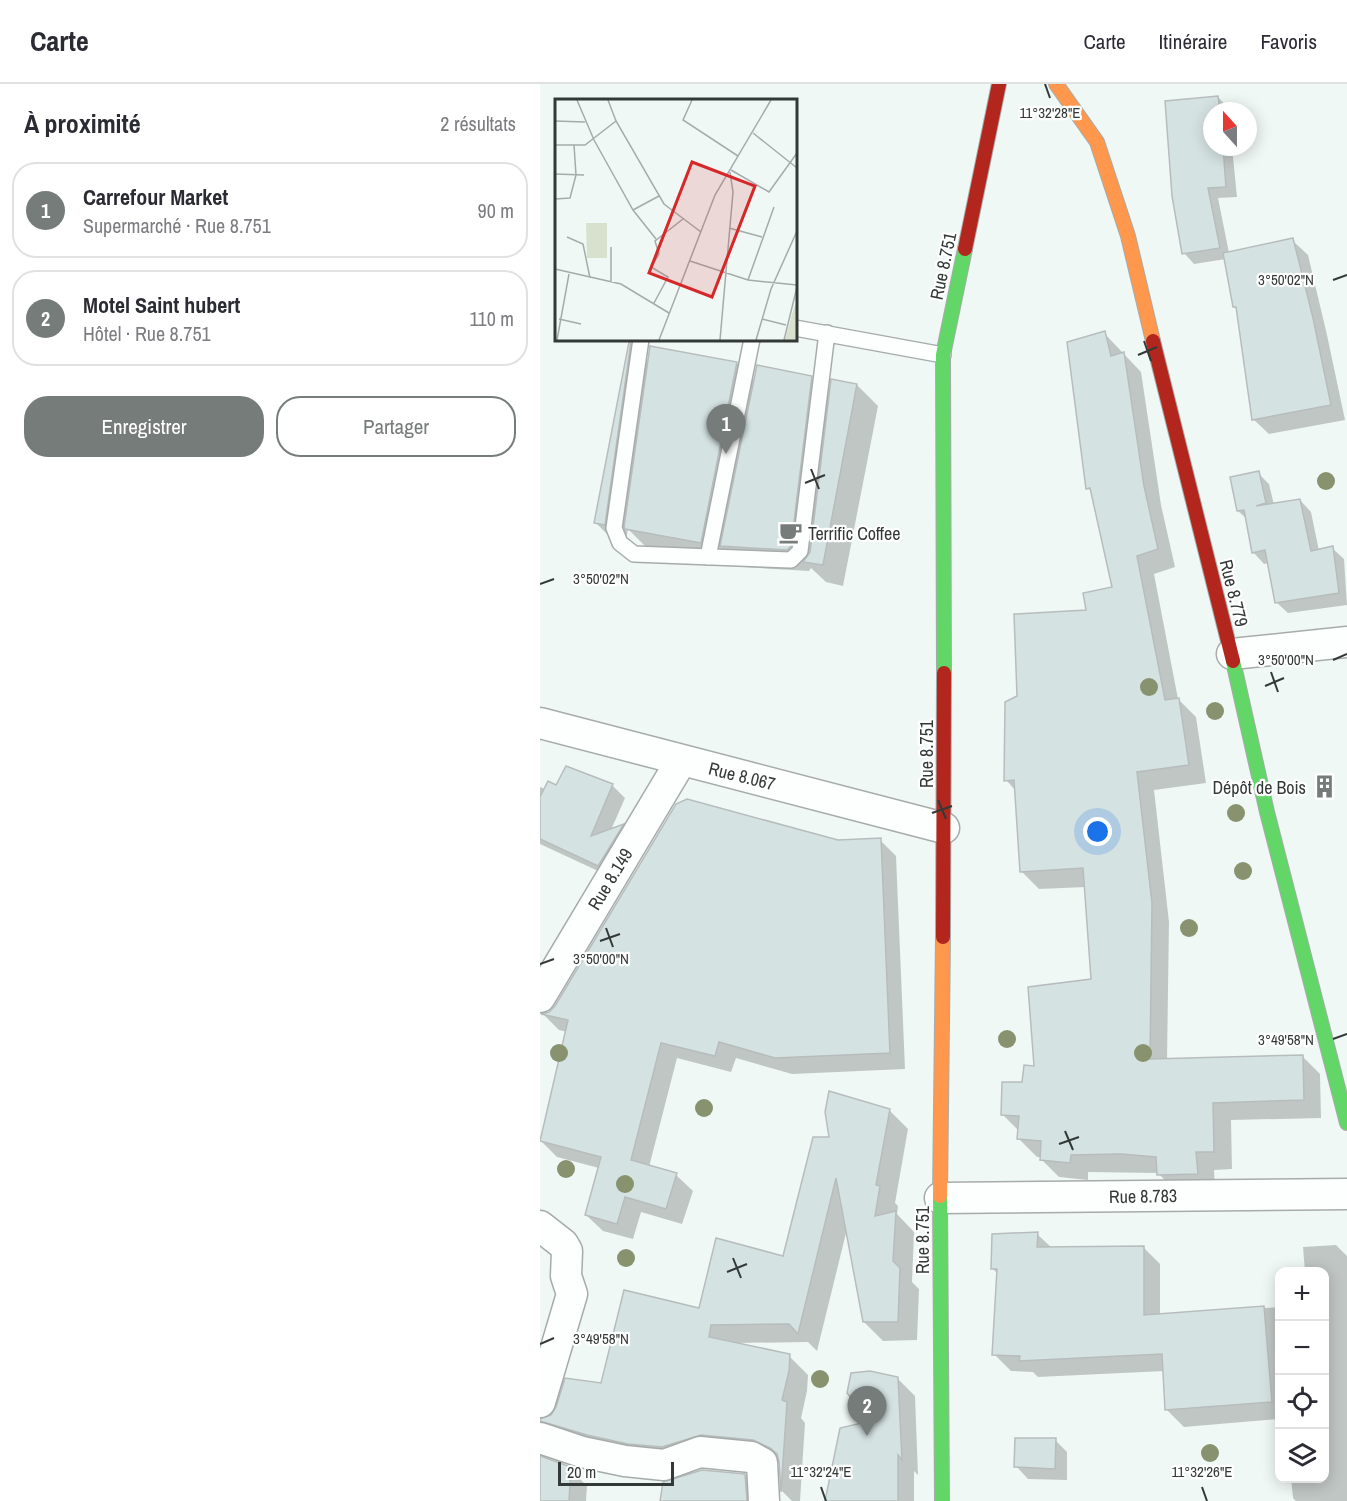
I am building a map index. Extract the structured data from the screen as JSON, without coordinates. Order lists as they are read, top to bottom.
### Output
{
  "streets": {
    "main road": ["Rue 8.751", "Rue 8.779"],
    "street": ["Rue 8.067", "Rue 8.149", "Rue 8.783"]
  },
  "crossings": [
    ["Rue 8.751", "Rue 8.067"],
    ["Rue 8.751", "Rue 8.783"],
    ["Rue 8.067", "Rue 8.149"]
  ],
  "places": {
    "cafe": ["Terrific Coffee"],
    "building": ["Dépôt de Bois"]
  },
  "scale_bar": "20 m",
  "north": "top",
  "page": {
    "header": "Carte",
    "nav": ["Carte", "Itinéraire", "Favoris"],
    "heading": ["À proximité", "2 résultats"],
    "list": [
      {
        "mark": "1",
        "name": "Carrefour Market",
        "note": "Supermarché · Rue 8.751",
        "value": "90 m"
      },
      {
        "mark": "2",
        "name": "Motel Saint hubert",
        "note": "Hôtel · Rue 8.751",
        "value": "110 m"
      }
    ],
    "buttons": ["Enregistrer", "Partager"],
    "pins": ["1", "2"],
    "map_buttons": ["+", "−"],
    "scale": "20 m"
  },
  "coordinates": [
    "11°32'28\"E",
    "3°50'02\"N",
    "3°50'00\"N",
    "3°49'58\"N",
    "11°32'24\"E",
    "11°32'26\"E"
  ]
}
